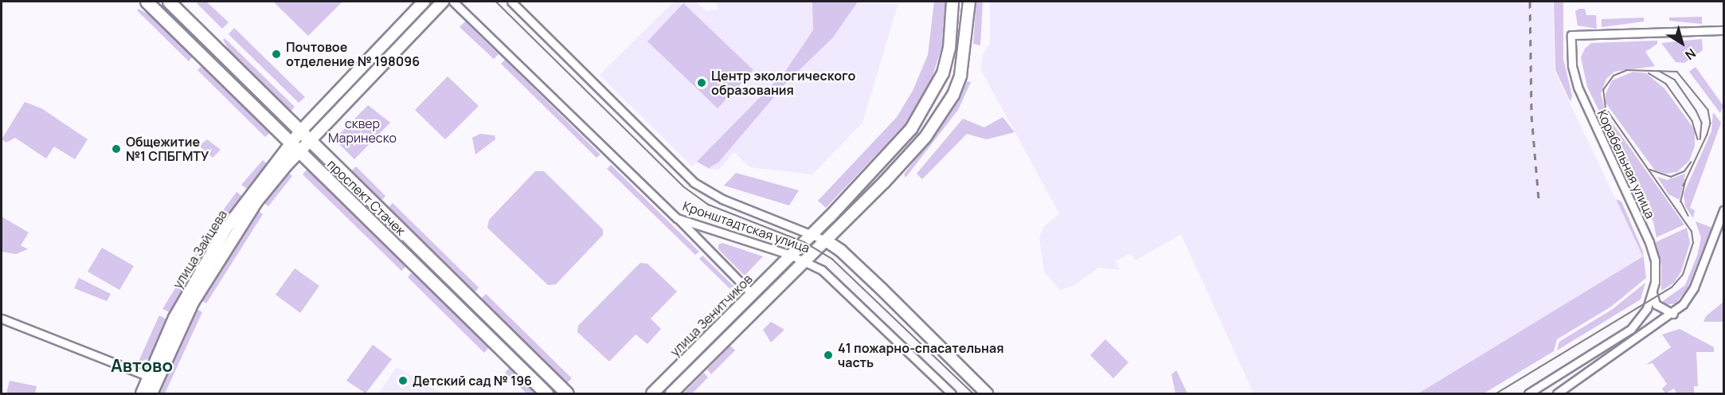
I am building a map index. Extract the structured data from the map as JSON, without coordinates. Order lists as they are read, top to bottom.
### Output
{
  "streets": {
    "main road": [
      "проспект Стачек",
      "Кронштадтская улица",
      "улица Зайцева",
      "улица Зенитчиков"
    ],
    "street": ["Корабельная улица"]
  },
  "crossings": [
    ["проспект Стачек", "улица Зайцева"],
    ["Кронштадтская улица", "улица Зенитчиков"]
  ],
  "districts": ["Автово"],
  "parks": ["сквер Маринеско"],
  "places": [
    "Почтовое отделение № 198096",
    "Центр экологического образования",
    "Общежитие №1 СПБГМТУ",
    "41 пожарно-спасательная часть",
    "Детский сад № 196"
  ],
  "north": "bottom right"
}
